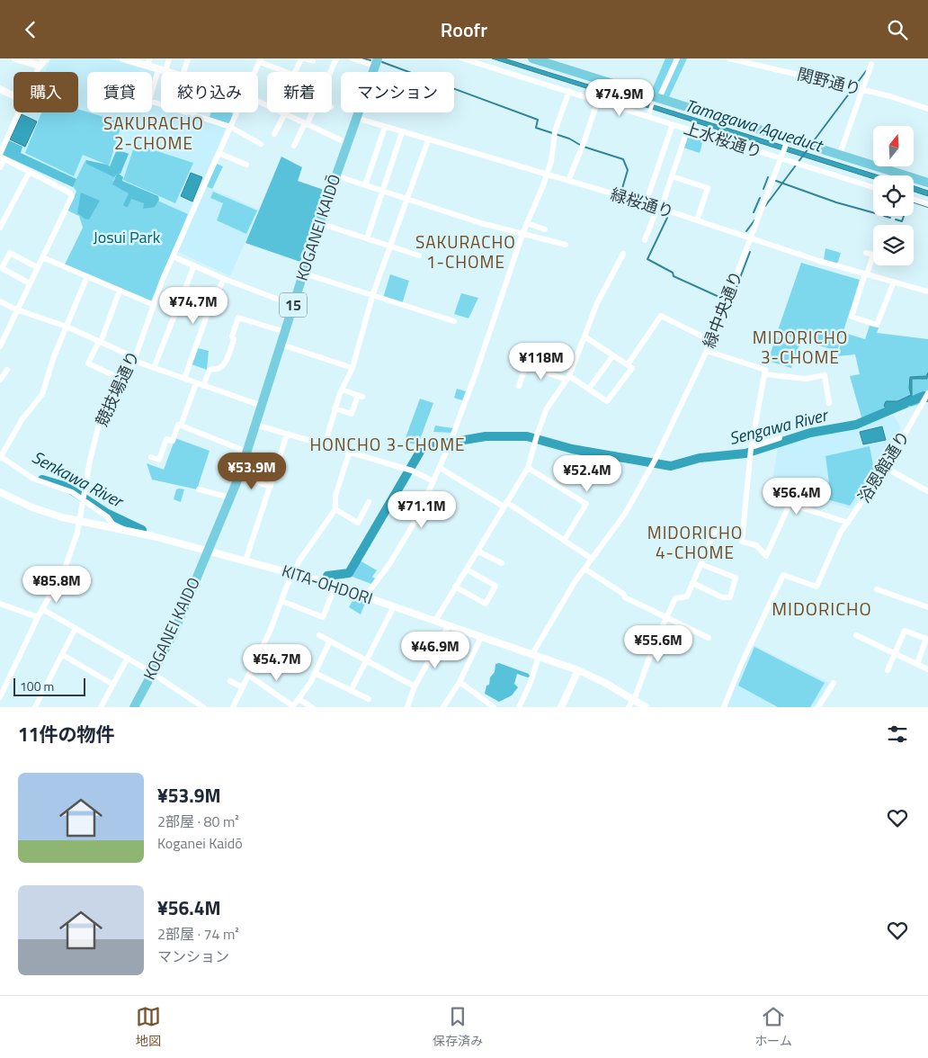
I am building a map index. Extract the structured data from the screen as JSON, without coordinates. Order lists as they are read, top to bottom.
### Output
{
  "streets": {
    "main road": ["KOGANEI KAIDŌ", "15", "KOGANEI KAIDO"],
    "street": [
      "関野通り",
      "上水桜通り",
      "緑桜通り",
      "緑中央通り",
      "競技場通り",
      "浴恩館通り",
      "KITA-OHDORI"
    ]
  },
  "crossings": [
    ["上水桜通り", "緑中央通り"],
    ["緑桜通り", "KOGANEI KAIDŌ"],
    ["緑桜通り", "緑中央通り"],
    ["KOGANEI KAIDŌ", "KITA-OHDORI"],
    ["KOGANEI KAIDŌ", "KOGANEI KAIDO"],
    ["競技場通り", "KITA-OHDORI"],
    ["KITA-OHDORI", "KOGANEI KAIDO"]
  ],
  "districts": [
    "SAKURACHO 2-CHOME",
    "SAKURACHO 1-CHOME",
    "MIDORICHO 3-CHOME",
    "HONCHO 3-CHOME",
    "MIDORICHO 4-CHOME",
    "MIDORICHO"
  ],
  "water": ["Tamagawa Aqueduct", "Sengawa River", "Senkawa River"],
  "parks": ["Josui Park"],
  "scale_bar": "100 m",
  "north": "top",
  "page": {
    "header": "Roofr",
    "chip": [
      "購入",
      "賃貸",
      "絞り込み",
      "新着",
      "マンション"
    ],
    "price": [
      "¥74.9M",
      "¥74.7M",
      "¥118M",
      "¥53.9M",
      "¥52.4M",
      "¥56.4M",
      "¥71.1M",
      "¥85.8M",
      "¥55.6M",
      "¥46.9M",
      "¥54.7M"
    ],
    "scale": "100 m",
    "heading": "11件の物件",
    "list": [
      {
        "name": "¥53.9M",
        "note": "2部屋 · 80 m² · Koganei Kaidō"
      },
      {
        "name": "¥56.4M",
        "note": "2部屋 · 74 m² · マンション"
      }
    ],
    "tabs": ["地図", "保存済み", "ホーム"]
  }
}
